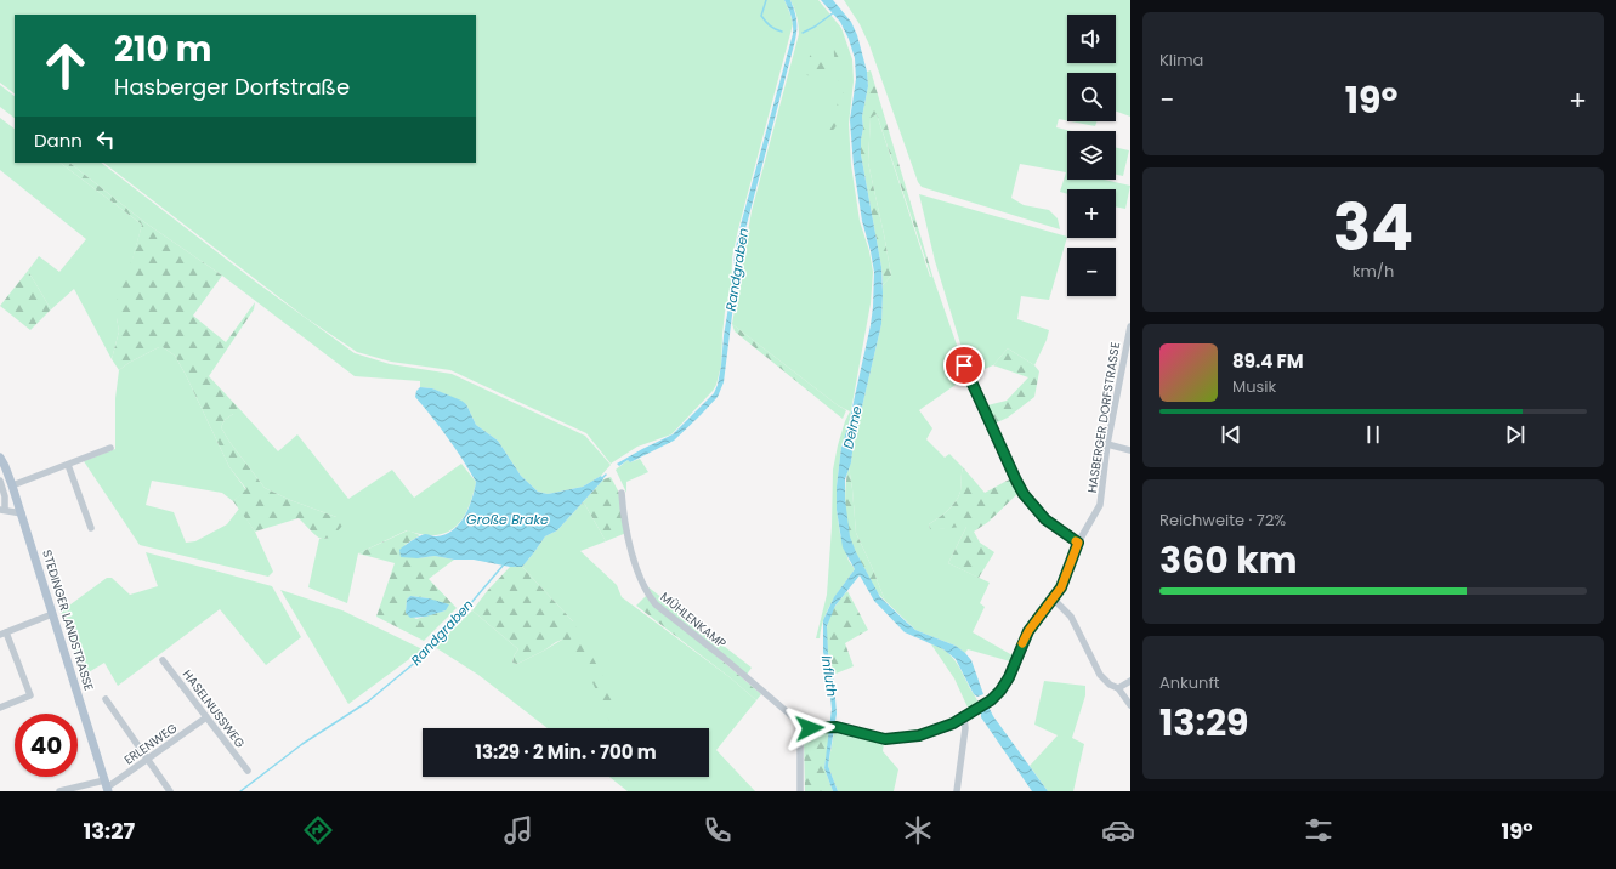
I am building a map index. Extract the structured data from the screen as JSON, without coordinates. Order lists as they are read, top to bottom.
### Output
{
  "streets": {
    "main road": ["STEDINGER LANDSTRASSE"],
    "street": [
      "HASBERGER DORFSTRASSE",
      "MÜHLENKAMP",
      "HASELNUSSWEG",
      "ERLENWEG"
    ]
  },
  "crossings": [
    ["STEDINGER LANDSTRASSE", "ERLENWEG"],
    ["HASELNUSSWEG", "ERLENWEG"]
  ],
  "water": [
    "Randgraben",
    "Delme",
    "Große Brake",
    "Influth"
  ],
  "page": {
    "tile": [
      "Klima",
      ["34", "km/h"],
      ["Reichweite · 72%", "360 km"],
      ["Ankunft", "13:29"]
    ],
    "map_buttons": ["+", "−"],
    "turn": ["210 m", "Hasberger Dorfstraße"],
    "heat": ["−", "19°", "+"],
    "then": "Dann",
    "song": ["89.4 FM", "Musik"],
    "limit": "40",
    "trip": "13:29 · 2 Min. · 700 m",
    "tabs": ["13:27", "19°"]
  }
}
